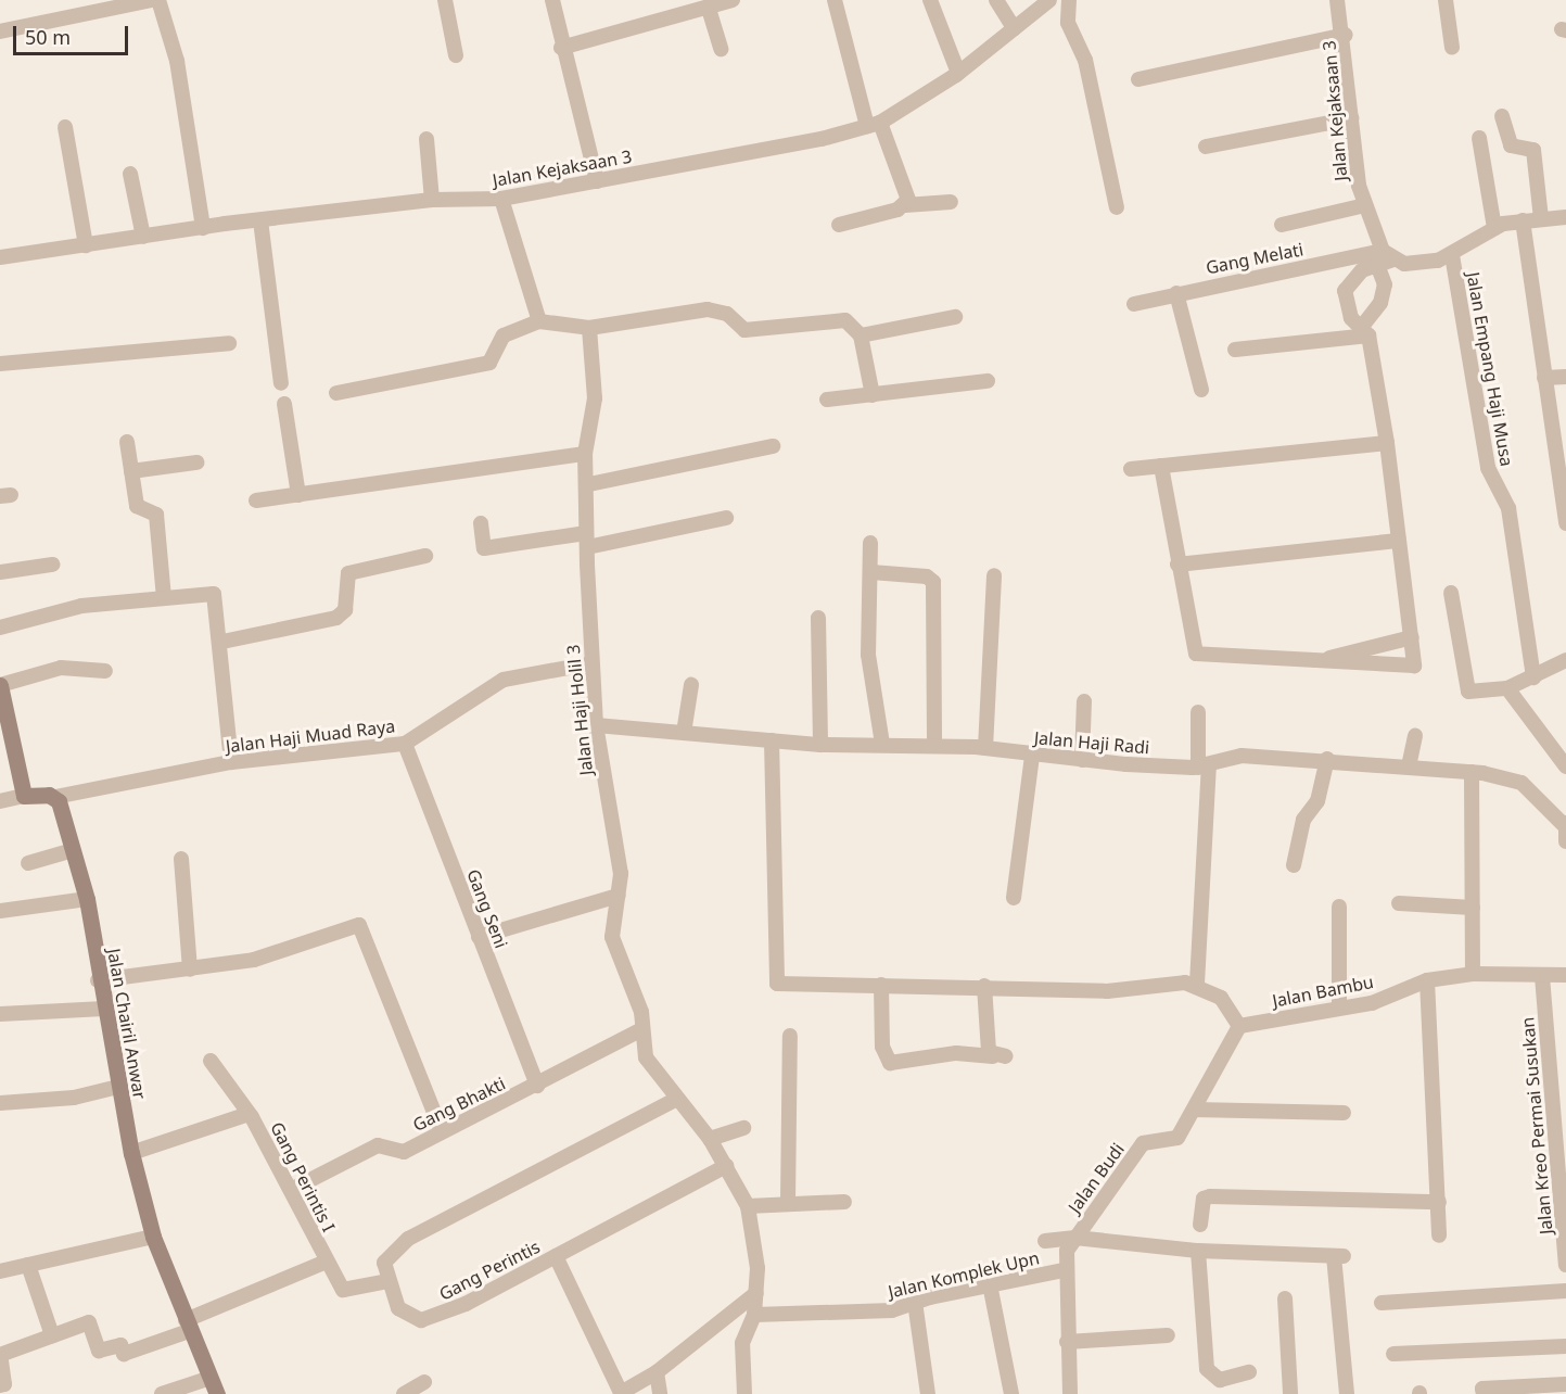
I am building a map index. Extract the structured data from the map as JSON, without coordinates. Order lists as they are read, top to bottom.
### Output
{
  "streets": {
    "street": [
      "Jalan Kejaksaan 3",
      "Gang Melati",
      "Jalan Empang Haji Musa",
      "Jalan Haji Holil 3",
      "Jalan Haji Muad Raya",
      "Jalan Haji Radi",
      "Gang Seni",
      "Jalan Bambu",
      "Jalan Chairil Anwar",
      "Gang Bhakti",
      "Jalan Kreo Permai Susukan",
      "Gang Perintis I",
      "Jalan Budi",
      "Gang Perintis",
      "Jalan Komplek Upn"
    ]
  },
  "crossings": [
    ["Jalan Kejaksaan 3", "Gang Melati"],
    ["Jalan Haji Holil 3", "Jalan Haji Muad Raya"],
    ["Jalan Haji Holil 3", "Jalan Haji Radi"],
    ["Jalan Haji Holil 3", "Gang Bhakti"],
    ["Jalan Haji Holil 3", "Gang Perintis"],
    ["Jalan Haji Holil 3", "Jalan Komplek Upn"],
    ["Jalan Haji Muad Raya", "Gang Seni"],
    ["Jalan Haji Muad Raya", "Jalan Chairil Anwar"],
    ["Gang Seni", "Gang Bhakti"],
    ["Jalan Bambu", "Jalan Kreo Permai Susukan"],
    ["Jalan Bambu", "Jalan Budi"],
    ["Jalan Chairil Anwar", "Gang Perintis I"],
    ["Gang Bhakti", "Gang Perintis I"],
    ["Gang Perintis I", "Gang Perintis"],
    ["Jalan Budi", "Jalan Komplek Upn"]
  ],
  "scale_bar": "50 m"
}
